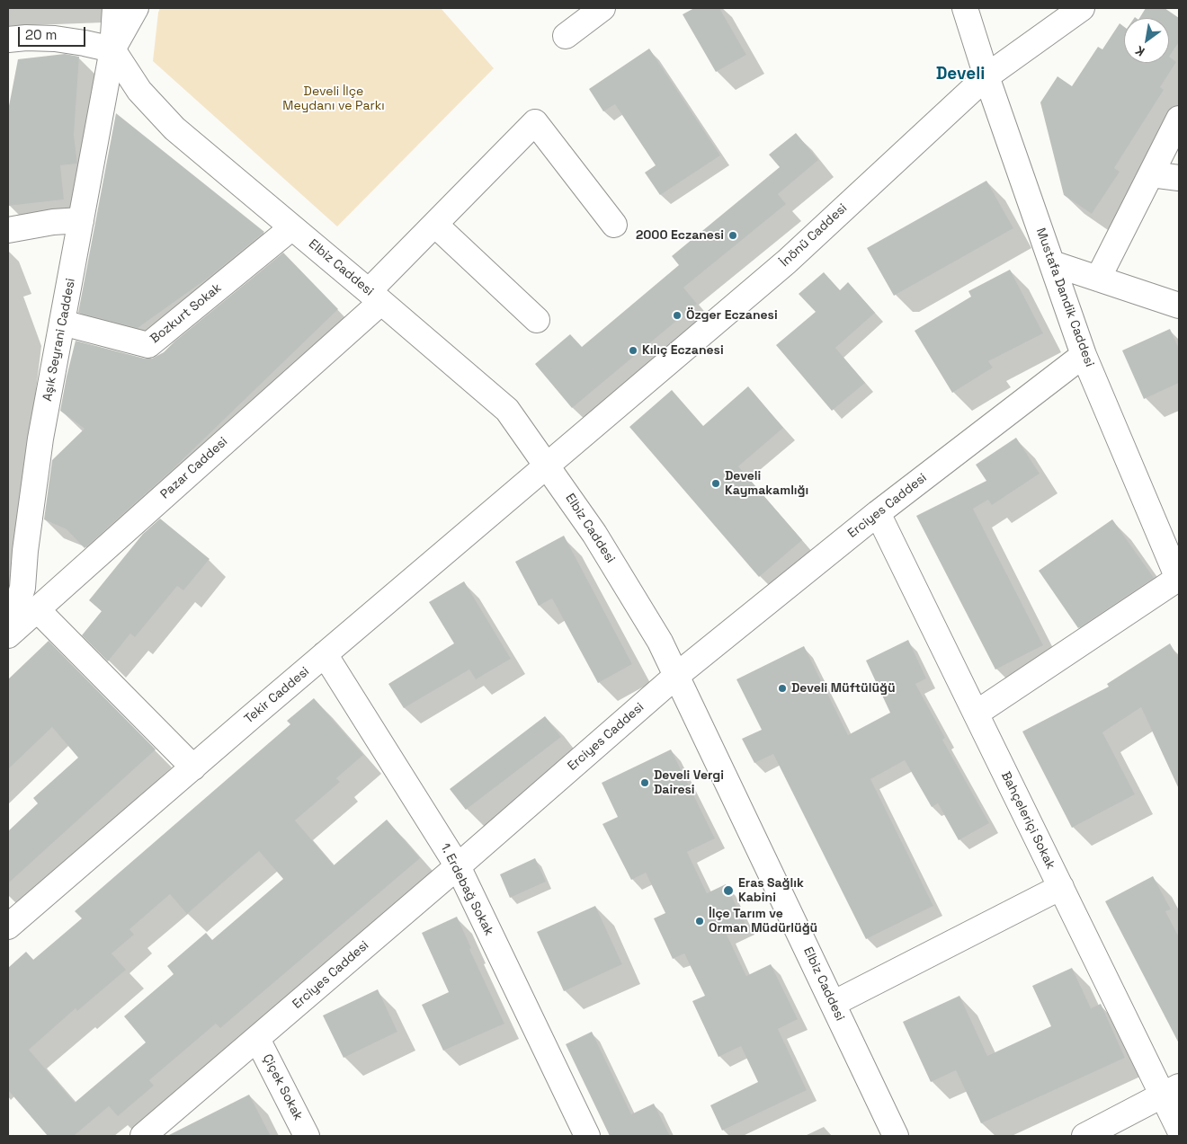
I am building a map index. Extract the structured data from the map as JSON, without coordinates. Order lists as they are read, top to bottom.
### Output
{
  "streets": {
    "street": [
      "İnönü Caddesi",
      "Elbiz Caddesi",
      "Mustafa Dandik Caddesi",
      "Bozkurt Sokak",
      "Aşık Seyrani Caddesi",
      "Pazar Caddesi",
      "Erciyes Caddesi",
      "Tekir Caddesi",
      "Bahçeleriçi Sokak",
      "1. Erdebağ Sokak",
      "Çiçek Sokak"
    ]
  },
  "crossings": [
    ["İnönü Caddesi", "Elbiz Caddesi"],
    ["İnönü Caddesi", "Mustafa Dandik Caddesi"],
    ["İnönü Caddesi", "Tekir Caddesi"],
    ["Elbiz Caddesi", "Bozkurt Sokak"],
    ["Elbiz Caddesi", "Aşık Seyrani Caddesi"],
    ["Elbiz Caddesi", "Pazar Caddesi"],
    ["Elbiz Caddesi", "Erciyes Caddesi"],
    ["Elbiz Caddesi", "Tekir Caddesi"],
    ["Mustafa Dandik Caddesi", "Erciyes Caddesi"],
    ["Bozkurt Sokak", "Aşık Seyrani Caddesi"],
    ["Erciyes Caddesi", "Bahçeleriçi Sokak"],
    ["Erciyes Caddesi", "1. Erdebağ Sokak"],
    ["Erciyes Caddesi", "Çiçek Sokak"],
    ["Tekir Caddesi", "1. Erdebağ Sokak"]
  ],
  "districts": ["Develi"],
  "parks": ["Develi İlçe Meydanı ve Parkı"],
  "places": [
    "2000 Eczanesi",
    "Özger Eczanesi",
    "Kılıç Eczanesi",
    "Develi Kaymakamlığı",
    "Develi Müftülüğü",
    "Develi Vergi Dairesi",
    "Eras Sağlık Kabini",
    "İlçe Tarım ve Orman Müdürlüğü"
  ],
  "scale_bar": "20 m",
  "north": "bottom left"
}
